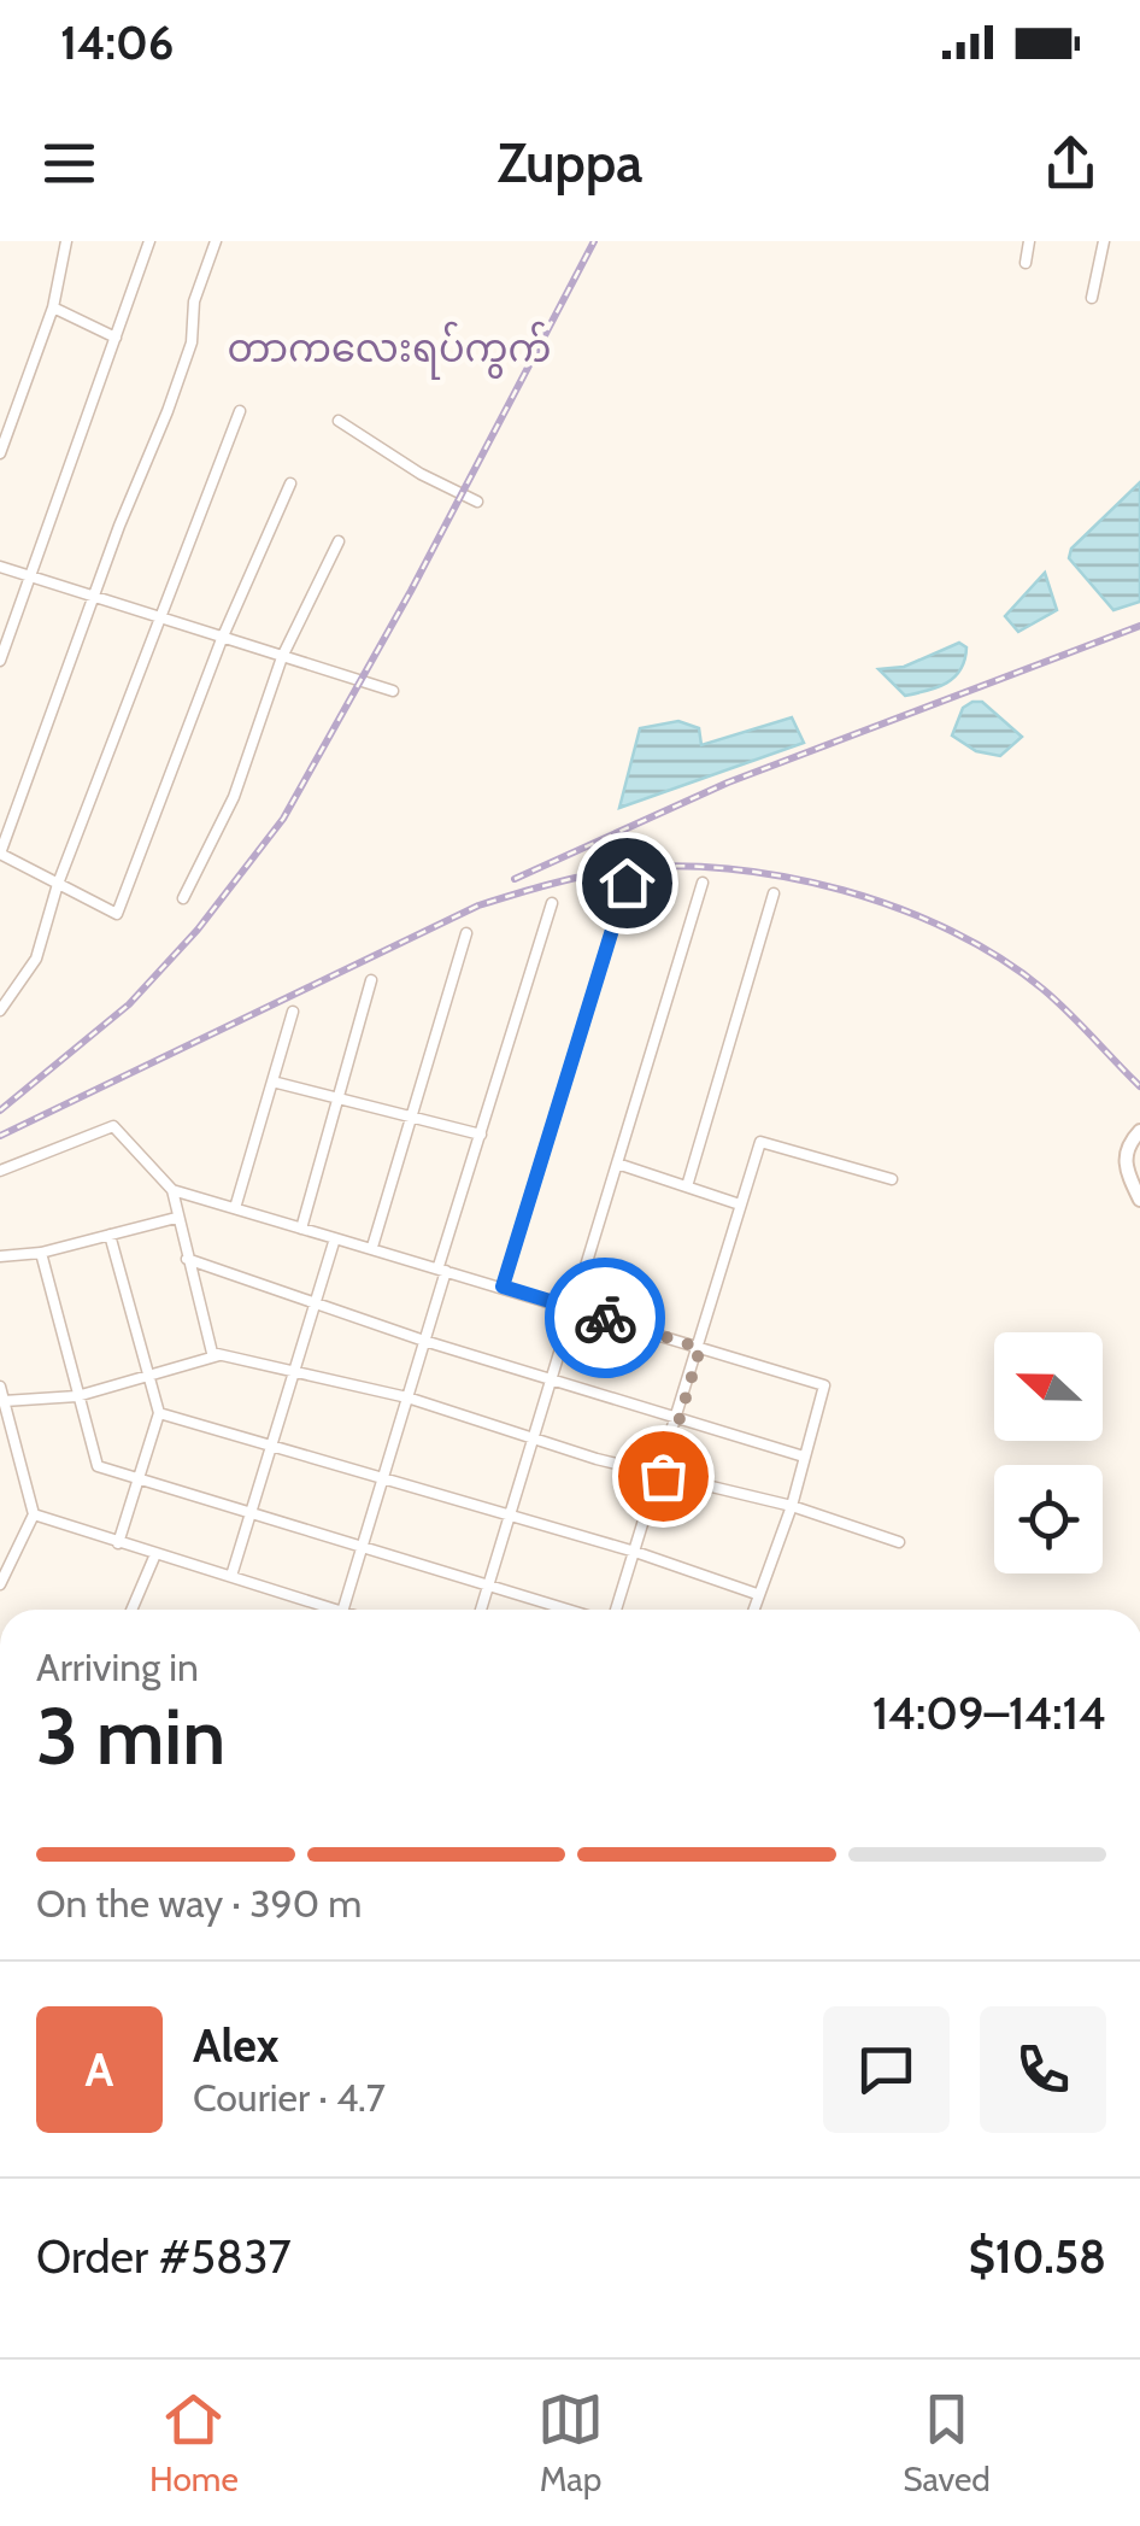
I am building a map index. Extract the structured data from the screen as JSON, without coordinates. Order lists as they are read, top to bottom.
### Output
{
  "districts": ["တာကလေးရပ်ကွက်"],
  "north": "left",
  "page": {
    "status": "14:06",
    "header": "Zuppa",
    "heading": ["3 min", "Arriving in", "14:09–14:14"],
    "panel": [
      "Alex",
      "Courier · 4.7",
      "Order #5837",
      "$10.58"
    ],
    "bar": "On the way · 390 m",
    "round": "A",
    "tabs": ["Home", "Map", "Saved"]
  }
}
